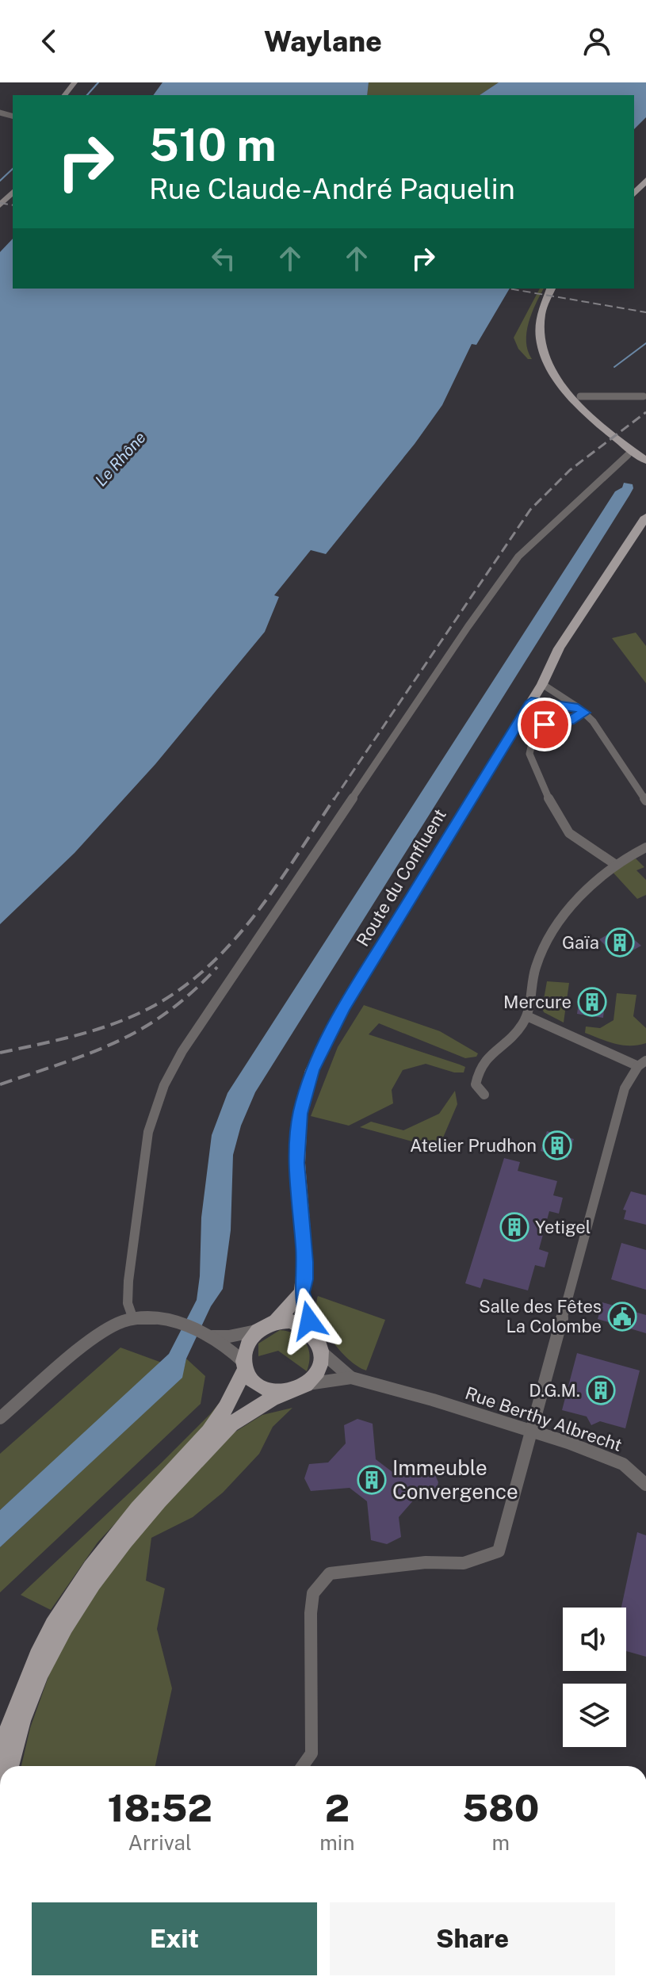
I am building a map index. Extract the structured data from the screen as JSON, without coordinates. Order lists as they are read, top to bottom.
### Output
{
  "streets": {
    "main road": ["Route du Confluent"],
    "street": ["Rue Berthy Albrecht"]
  },
  "crossings": [
    ["Route du Confluent", "Rue Berthy Albrecht"]
  ],
  "water": ["Le Rhône"],
  "places": {
    "building": [
      "Gaïa",
      "Mercure",
      "Atelier Prudhon",
      "Yetigel",
      "D.G.M.",
      "Immeuble Convergence"
    ],
    "public building": ["Salle des Fêtes La Colombe"]
  },
  "page": {
    "header": "Waylane",
    "turn": ["510 m", "Rue Claude-André Paquelin"],
    "eta": [
      "18:52",
      "Arrival",
      "2",
      "min",
      "580",
      "m"
    ],
    "buttons": ["Exit", "Share"]
  }
}
